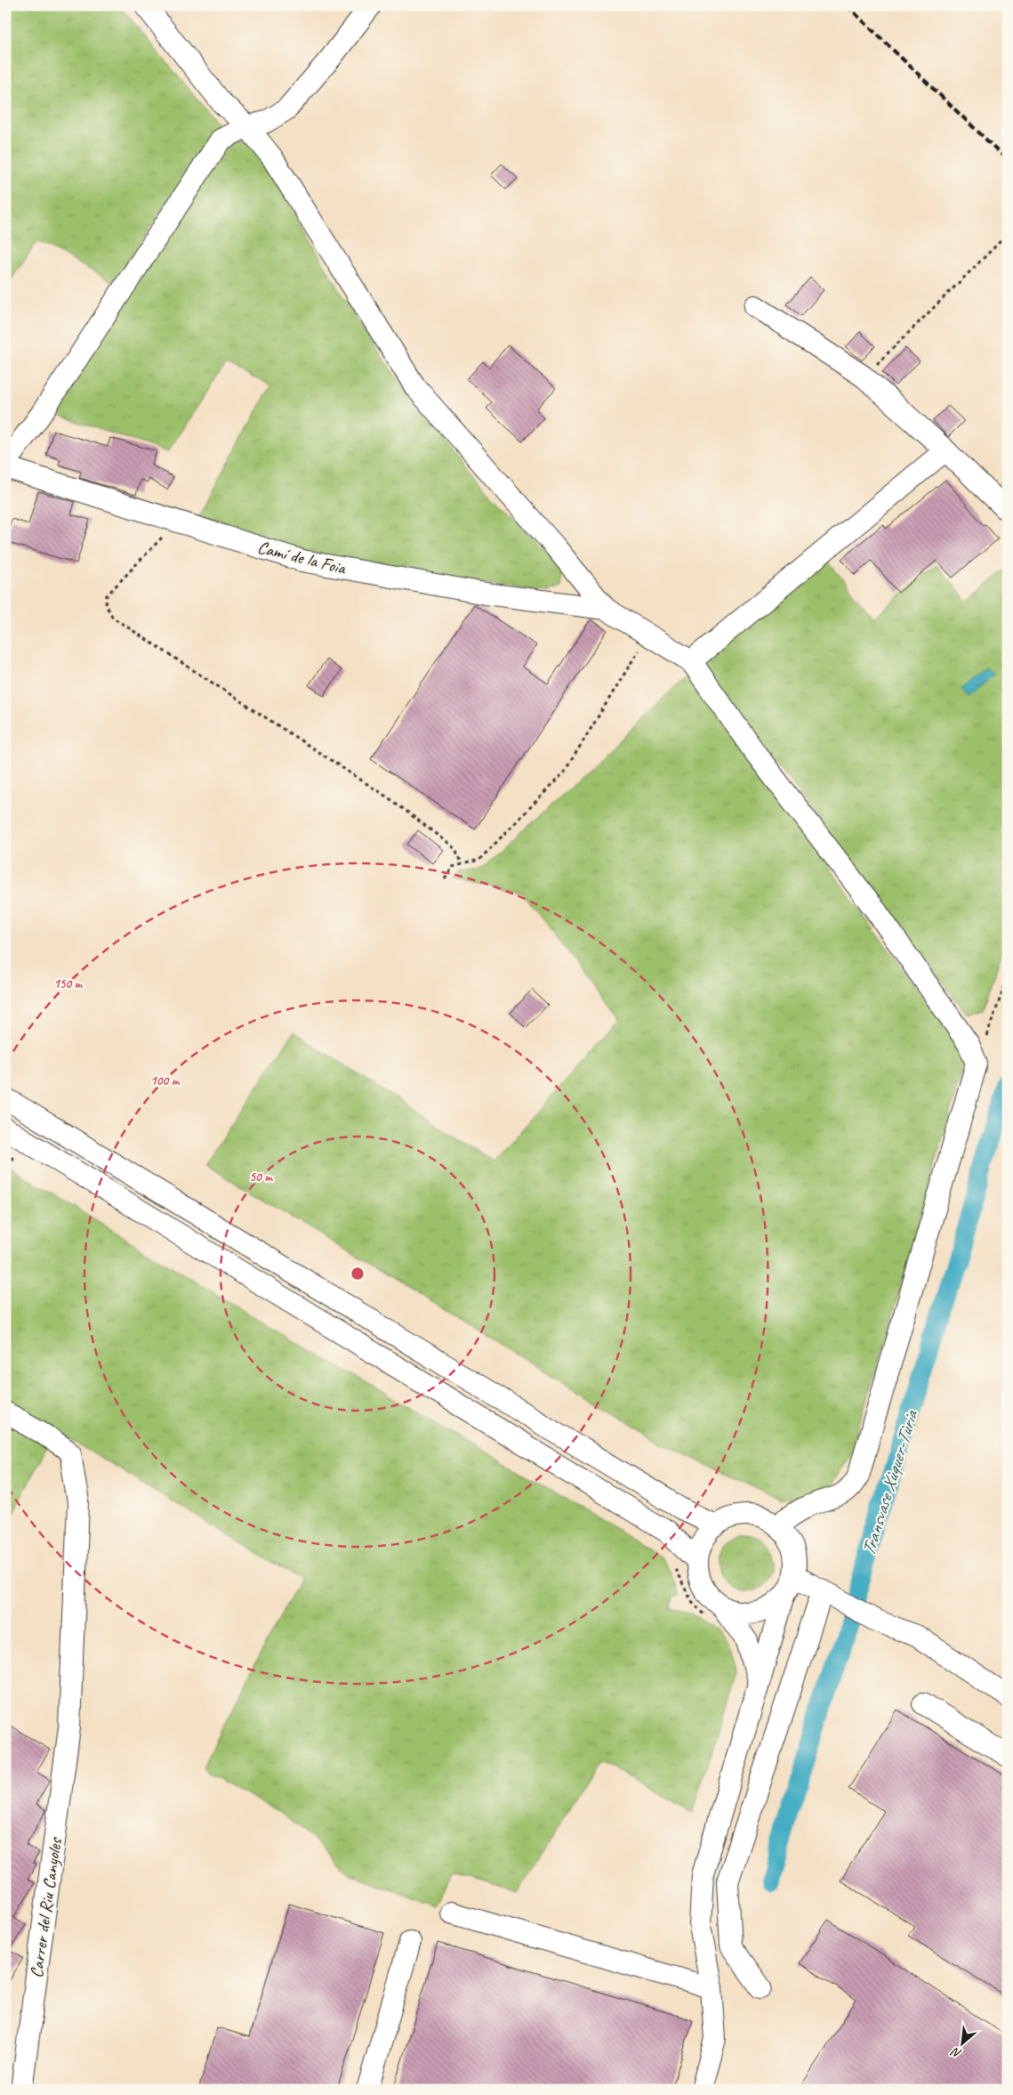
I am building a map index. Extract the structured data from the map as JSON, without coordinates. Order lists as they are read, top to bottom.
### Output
{
  "streets": {
    "street": ["Camí de la Foia", "Carrer del Riu Canyoles"]
  },
  "water": ["Transvase Xùquer-Tùria"],
  "north": "bottom left",
  "rings": ["150 m", "100 m", "50 m"]
}
